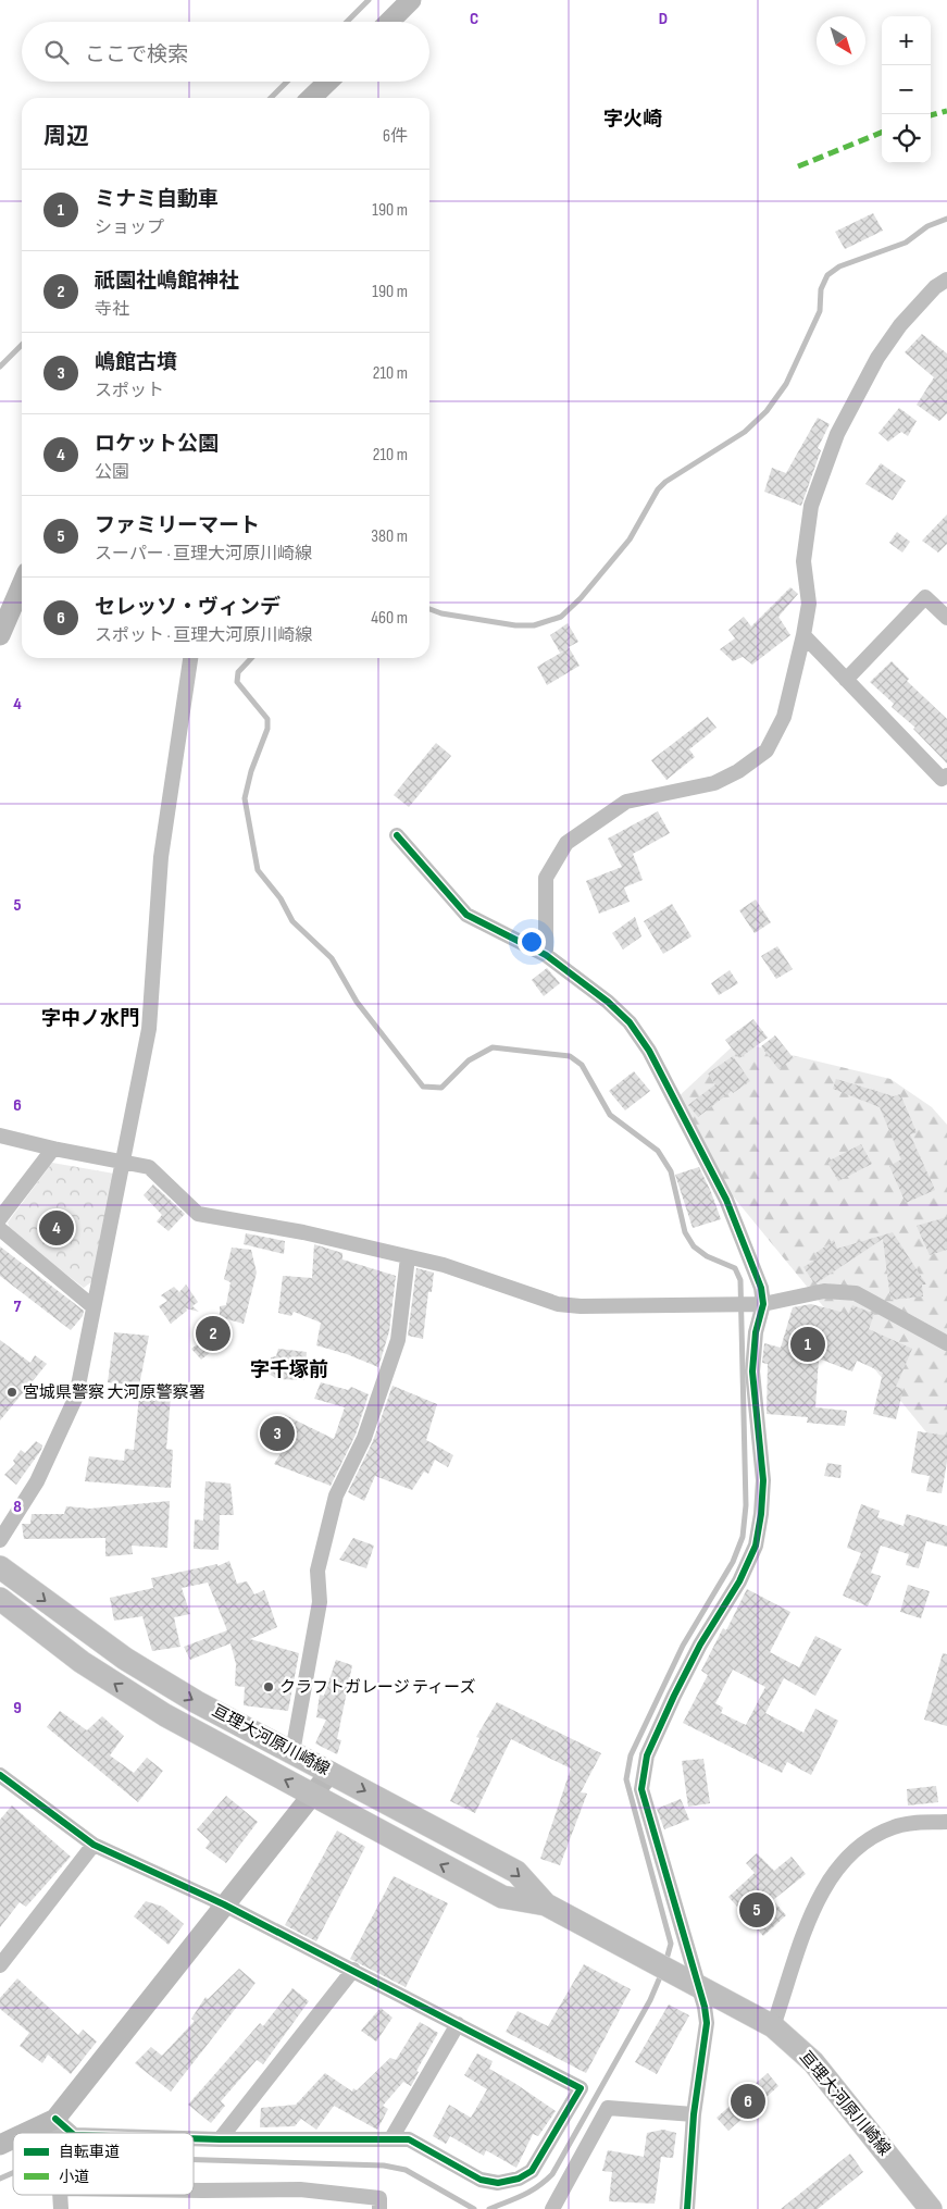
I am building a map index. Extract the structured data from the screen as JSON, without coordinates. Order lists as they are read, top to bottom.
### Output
{
  "streets": {
    "main road": ["亘理大河原川崎線"]
  },
  "districts": ["字火崎", "字中ノ水門", "字千塚前"],
  "places": ["宮城県警察 大河原警察署", "クラフトガレージ ティーズ"],
  "legend": ["自転車道", "小道"],
  "north": "bottom right",
  "page": {
    "map_buttons": ["+", "−"],
    "search": "ここで検索",
    "heading": ["周辺", "6件"],
    "list": [
      {
        "mark": "1",
        "name": "ミナミ自動車",
        "note": "ショップ",
        "value": "190 m"
      },
      {
        "mark": "2",
        "name": "祇園社嶋館神社",
        "note": "寺社",
        "value": "190 m"
      },
      {
        "mark": "3",
        "name": "嶋館古墳",
        "note": "スポット",
        "value": "210 m"
      },
      {
        "mark": "4",
        "name": "ロケット公園",
        "note": "公園",
        "value": "210 m"
      },
      {
        "mark": "5",
        "name": "ファミリーマート",
        "note": "スーパー · 亘理大河原川崎線",
        "value": "380 m"
      },
      {
        "mark": "6",
        "name": "セレッソ・ヴィンデ",
        "note": "スポット · 亘理大河原川崎線",
        "value": "460 m"
      }
    ],
    "pins": [
      "4",
      "2",
      "1",
      "3",
      "5",
      "6"
    ]
  },
  "grid": {
    "columns": ["C", "D"],
    "rows": [
      "4",
      "5",
      "6",
      "7",
      "8",
      "9"
    ]
  }
}
